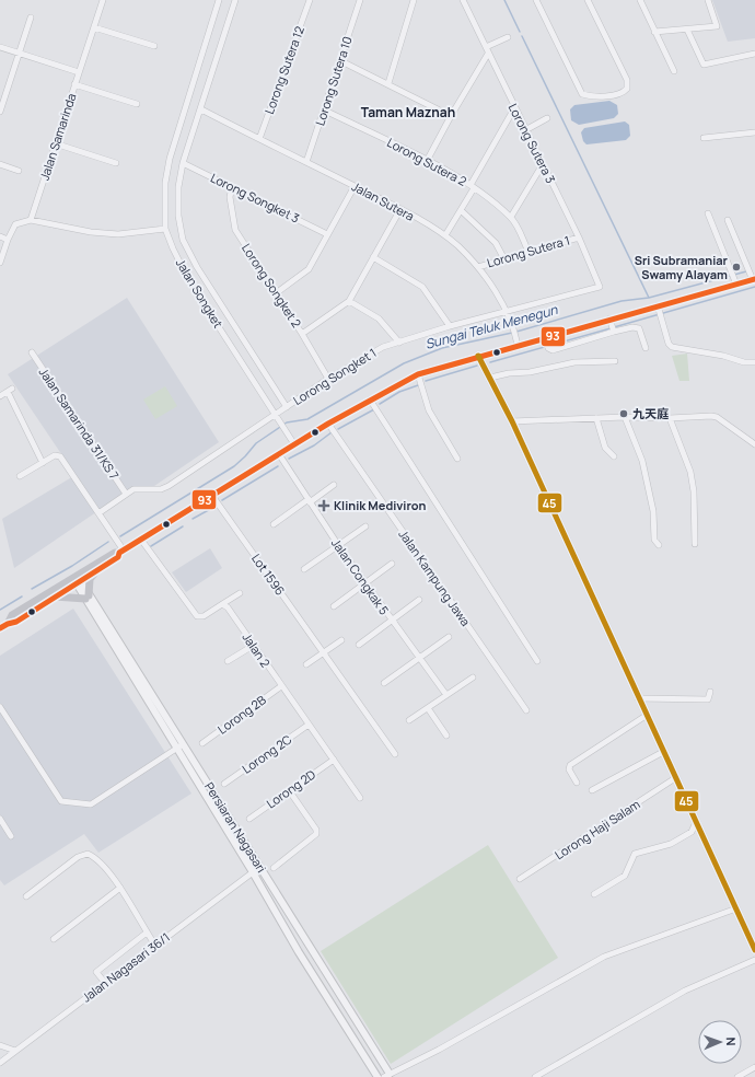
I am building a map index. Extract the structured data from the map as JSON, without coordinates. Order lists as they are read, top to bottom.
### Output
{
  "streets": {
    "street": [
      "Lorong Sutera 12",
      "Lorong Sutera 10",
      "Jalan Samarinda",
      "Lorong Sutera 3",
      "Lorong Sutera 2",
      "Lorong Songket 3",
      "Jalan Sutera",
      "Lorong Sutera 1",
      "Lorong Songket 2",
      "Jalan Songket",
      "Lorong Songket 1",
      "Jalan Samarinda 31/KS 7",
      "Lot 1596",
      "Jalan Congkak 5",
      "Jalan Kampung Jawa",
      "Jalan 2",
      "Lorong 2B",
      "Lorong 2C",
      "Lorong 2D",
      "Persiaran Nagasari",
      "Lorong Haji Salam",
      "Jalan Nagasari 36/1"
    ]
  },
  "crossings": [
    ["Lorong Sutera 12", "Jalan Sutera"],
    ["Lorong Sutera 10", "Lorong Sutera 2"],
    ["Lorong Sutera 10", "Jalan Sutera"],
    ["Lorong Sutera 3", "Lorong Sutera 1"],
    ["Lorong Sutera 3", "Lorong Songket 1"],
    ["Lorong Sutera 2", "Lorong Sutera 1"],
    ["Lorong Songket 3", "Lorong Songket 2"],
    ["Lorong Songket 3", "Jalan Songket"],
    ["Jalan Sutera", "Lorong Sutera 1"],
    ["Jalan Sutera", "Jalan Songket"],
    ["Jalan Sutera", "Lorong Songket 1"],
    ["Lorong Songket 2", "Lorong Songket 1"],
    ["Jalan Songket", "Lorong Songket 1"],
    ["Lorong Songket 1", "Jalan Samarinda 31/KS 7"],
    ["Jalan 2", "Lorong 2B"],
    ["Jalan 2", "Lorong 2C"],
    ["Jalan 2", "Lorong 2D"],
    ["Persiaran Nagasari", "Jalan Nagasari 36/1"]
  ],
  "districts": ["Taman Maznah"],
  "water": ["Sungai Teluk Menegun"],
  "places": {
    "other": ["Sri Subramaniar Swamy Alayam", "九天庭"],
    "health": ["Klinik Mediviron"]
  },
  "lines": ["transit line 93", "transit line 45"],
  "north": "right"
}
